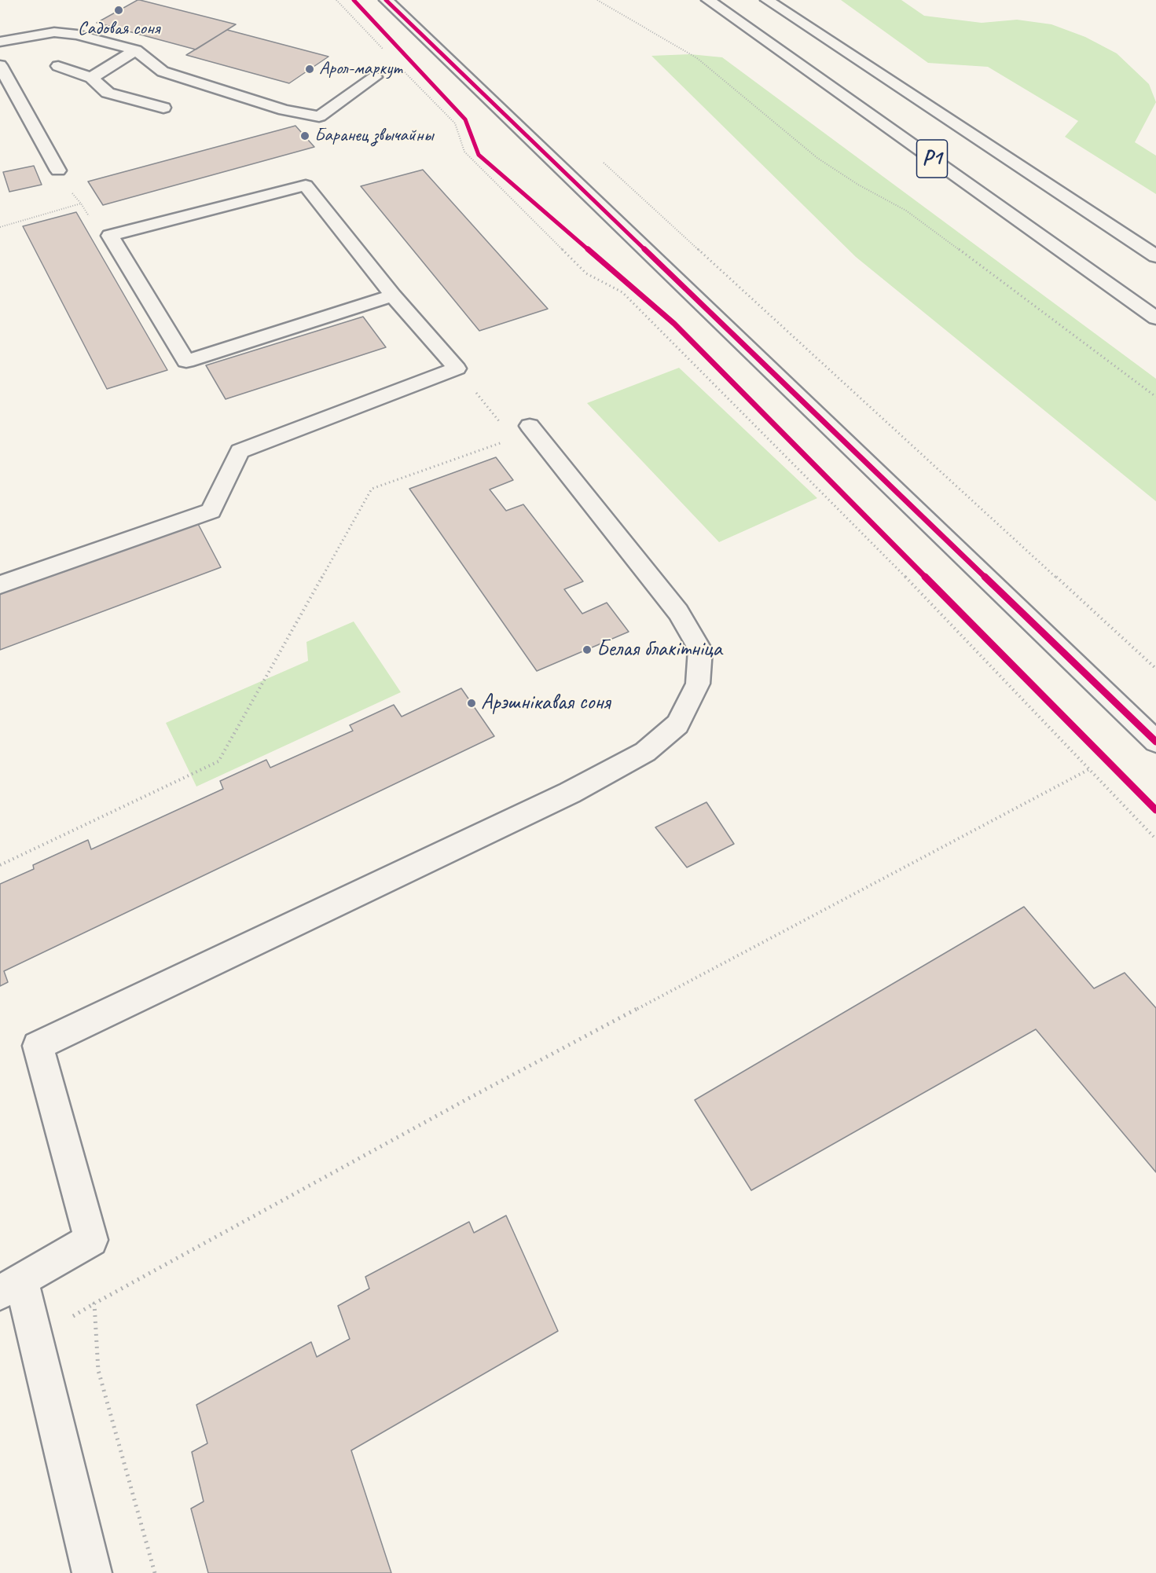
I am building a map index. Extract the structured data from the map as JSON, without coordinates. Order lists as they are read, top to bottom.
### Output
{
  "streets": {
    "main road": ["Р1"]
  },
  "places": [
    "Садовая соня",
    "Арол-маркут",
    "Баранец звычайны",
    "Белая блакітніца",
    "Арэшнікавая соня"
  ]
}
